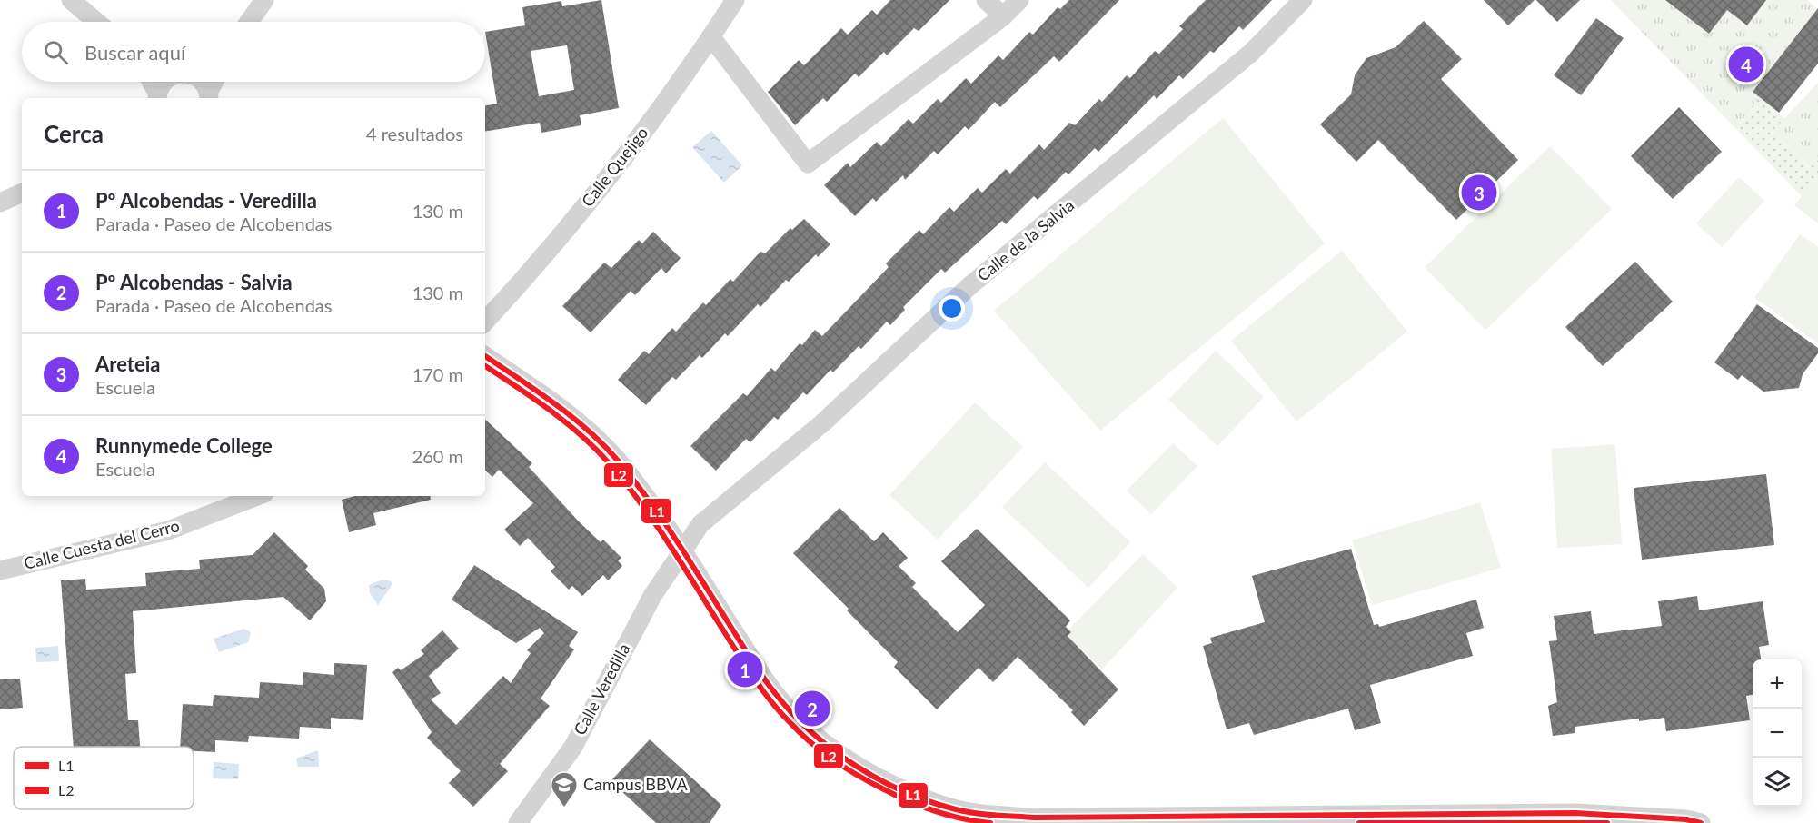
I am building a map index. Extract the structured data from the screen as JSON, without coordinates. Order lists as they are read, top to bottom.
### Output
{
  "streets": {
    "street": [
      "Calle Quejigo",
      "Calle de la Salvia",
      "Calle Cuesta del Cerro",
      "Calle Veredilla"
    ]
  },
  "crossings": [
    ["Calle de la Salvia", "Calle Veredilla"]
  ],
  "places": {
    "school or university": ["Campus BBVA"]
  },
  "lines": ["transit line L1", "transit line L2"],
  "legend": ["L1", "L2"],
  "page": {
    "search": "Buscar aquí",
    "pins": [
      "4",
      "3",
      "1",
      "2"
    ],
    "heading": ["Cerca", "4 resultados"],
    "list": [
      {
        "mark": "1",
        "name": "Pº Alcobendas - Veredilla",
        "note": "Parada · Paseo de Alcobendas",
        "value": "130 m"
      },
      {
        "mark": "2",
        "name": "Pº Alcobendas - Salvia",
        "note": "Parada · Paseo de Alcobendas",
        "value": "130 m"
      },
      {
        "mark": "3",
        "name": "Areteia",
        "note": "Escuela",
        "value": "170 m"
      },
      {
        "mark": "4",
        "name": "Runnymede College",
        "note": "Escuela",
        "value": "260 m"
      }
    ],
    "map_buttons": ["+", "−"]
  }
}
